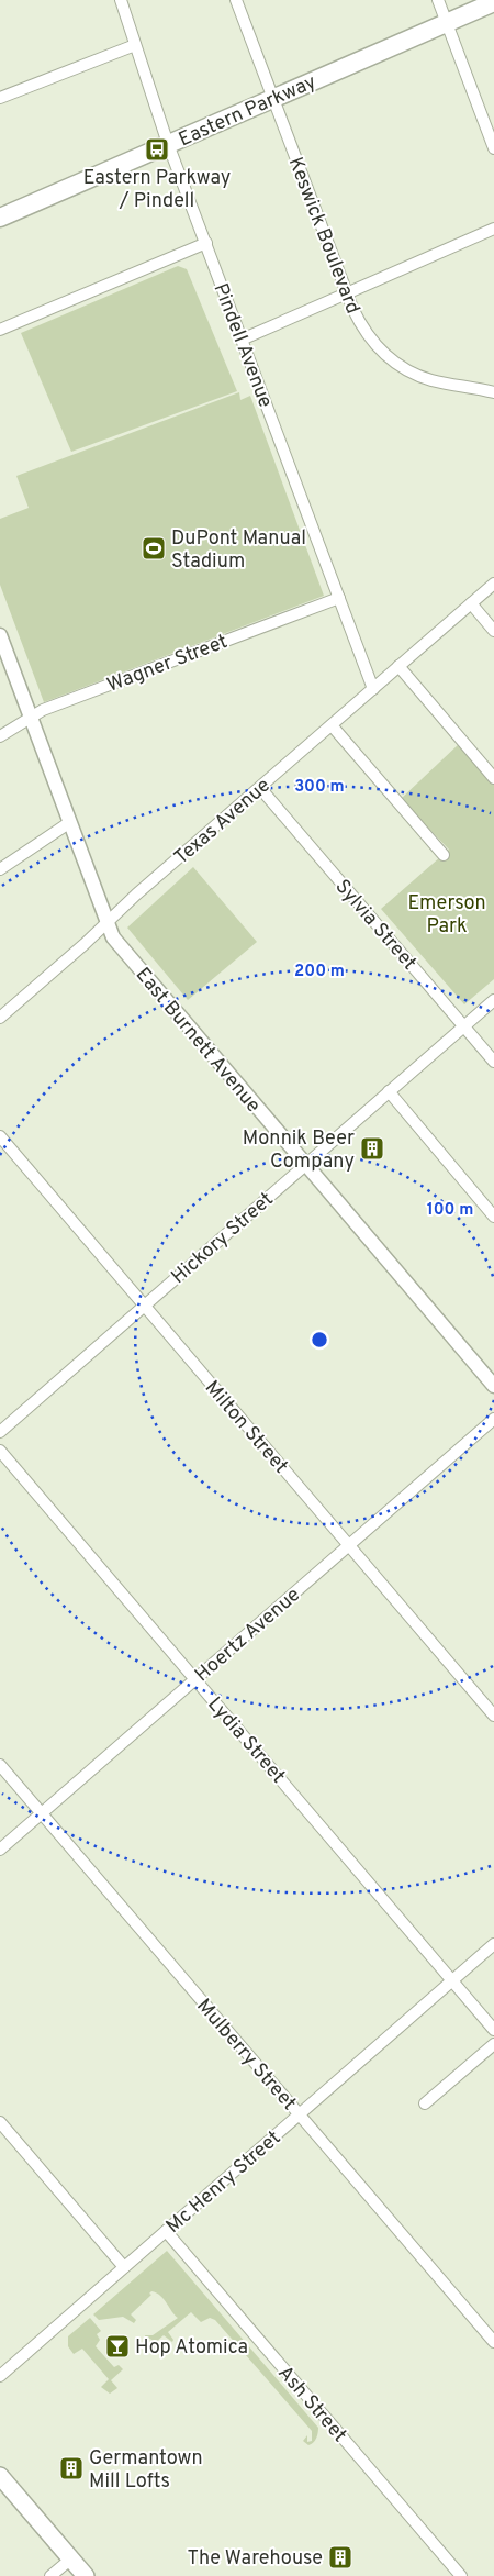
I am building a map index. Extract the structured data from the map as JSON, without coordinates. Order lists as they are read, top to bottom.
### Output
{
  "streets": {
    "main road": ["Eastern Parkway"],
    "street": [
      "Keswick Boulevard",
      "Pindell Avenue",
      "Wagner Street",
      "Texas Avenue",
      "Sylvia Street",
      "East Burnett Avenue",
      "Hickory Street",
      "Milton Street",
      "Hoertz Avenue",
      "Lydia Street",
      "Mulberry Street",
      "Mc Henry Street",
      "Ash Street"
    ]
  },
  "crossings": [
    ["Eastern Parkway", "Keswick Boulevard"],
    ["Eastern Parkway", "Pindell Avenue"],
    ["Pindell Avenue", "Wagner Street"],
    ["Pindell Avenue", "Texas Avenue"],
    ["Wagner Street", "East Burnett Avenue"],
    ["Texas Avenue", "Sylvia Street"],
    ["Texas Avenue", "East Burnett Avenue"],
    ["Sylvia Street", "Hickory Street"],
    ["East Burnett Avenue", "Hickory Street"],
    ["Hickory Street", "Milton Street"],
    ["Milton Street", "Hoertz Avenue"],
    ["Hoertz Avenue", "Lydia Street"],
    ["Hoertz Avenue", "Mulberry Street"],
    ["Lydia Street", "Mc Henry Street"],
    ["Mulberry Street", "Mc Henry Street"],
    ["Mc Henry Street", "Ash Street"]
  ],
  "parks": ["Emerson Park"],
  "places": {
    "bus stop": ["Eastern Parkway / Pindell"],
    "sports": ["DuPont Manual Stadium"],
    "building": ["Monnik Beer Company", "Germantown Mill Lofts", "The Warehouse"],
    "bar": ["Hop Atomica"]
  },
  "rings": ["300 m", "200 m", "100 m"]
}
